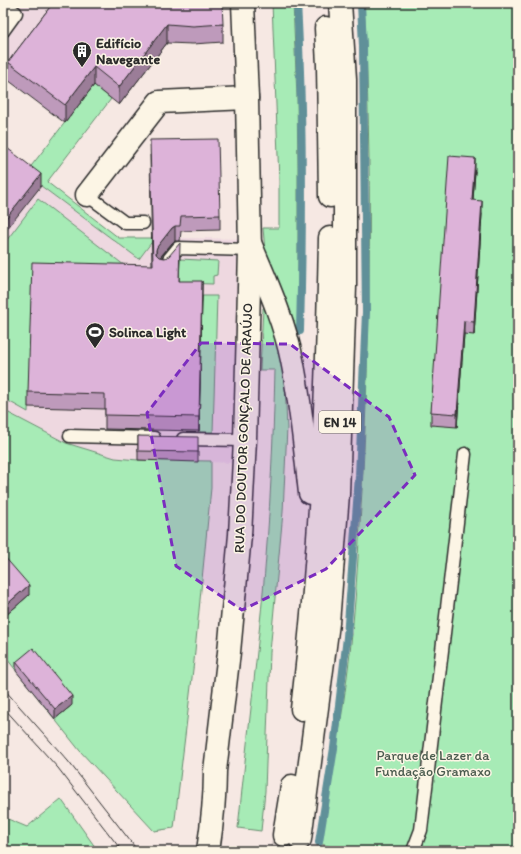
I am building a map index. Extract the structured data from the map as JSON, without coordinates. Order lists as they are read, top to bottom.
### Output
{
  "streets": {
    "main road": ["EN 14", "RUA DO DOUTOR GONÇALO DE ARAÚJO"]
  },
  "parks": ["Parque de Lazer da Fundação Gramaxo"],
  "places": {
    "building": ["Edifício Navegante"],
    "sports": ["Solinca Light"]
  }
}
